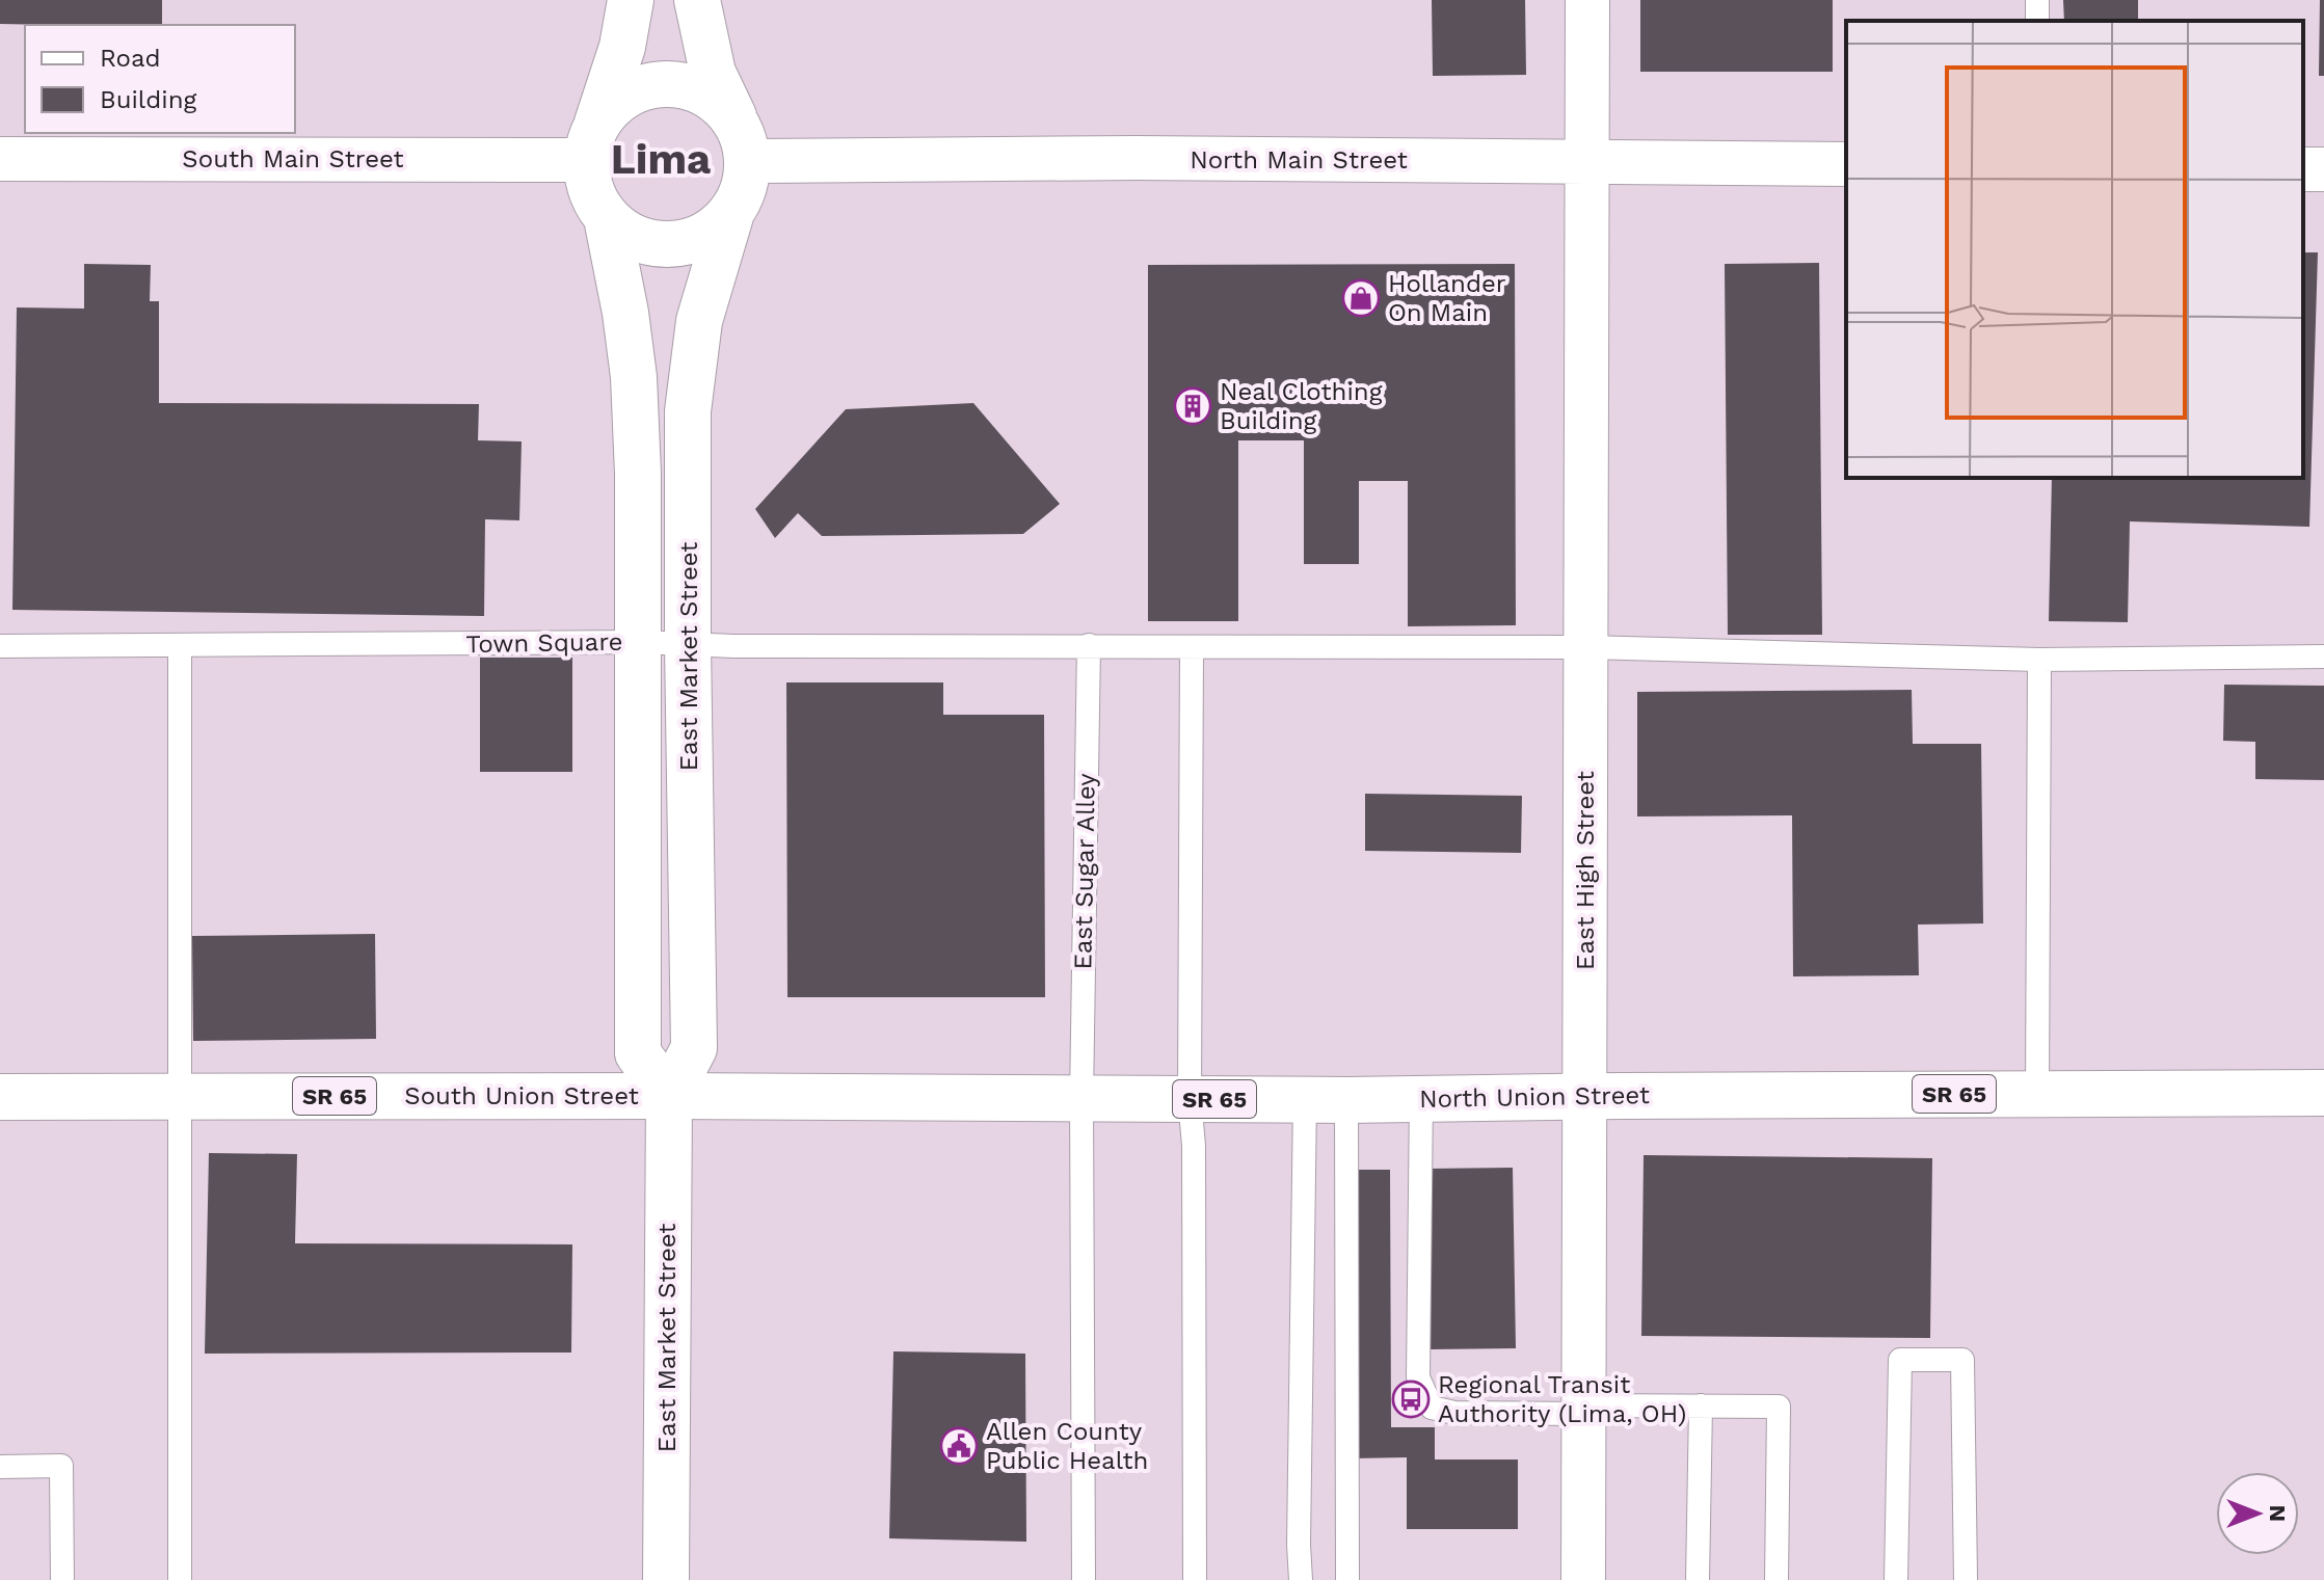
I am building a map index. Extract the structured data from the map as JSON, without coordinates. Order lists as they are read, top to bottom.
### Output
{
  "streets": {
    "street": [
      "South Main Street",
      "North Main Street",
      "East Market Street",
      "East High Street",
      "SR 65",
      "South Union Street",
      "North Union Street"
    ],
    "lane": ["Town Square", "East Sugar Alley"]
  },
  "crossings": [
    ["South Main Street", "North Main Street"],
    ["South Main Street", "East Market Street"],
    ["North Main Street", "East Market Street"],
    ["North Main Street", "East High Street"],
    ["Town Square", "East Market Street"],
    ["Town Square", "East High Street"],
    ["Town Square", "East Sugar Alley"],
    ["East Market Street", "South Union Street"],
    ["East High Street", "North Union Street"],
    ["East Sugar Alley", "North Union Street"],
    ["South Union Street", "North Union Street"]
  ],
  "districts": ["Lima"],
  "places": {
    "shop": ["Hollander On Main"],
    "building": ["Neal Clothing Building"],
    "bus stop": ["Regional Transit Authority (Lima, OH)"],
    "public building": ["Allen County Public Health"]
  },
  "legend": ["Road", "Building"],
  "north": "right"
}
